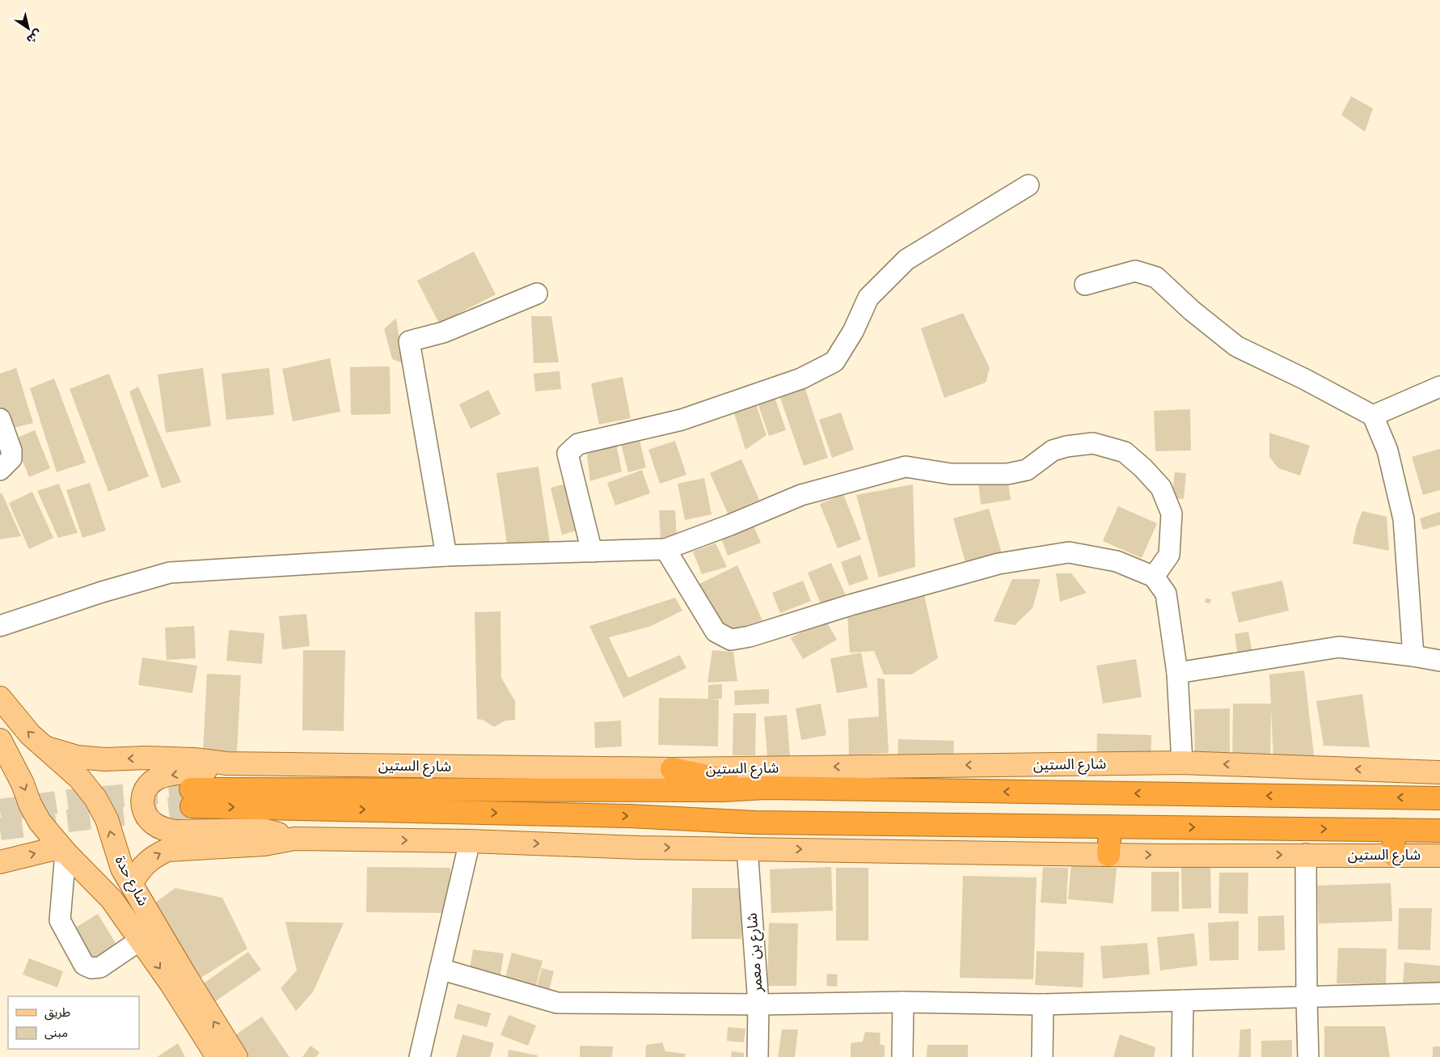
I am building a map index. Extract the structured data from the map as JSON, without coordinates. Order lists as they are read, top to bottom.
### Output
{
  "streets": {
    "highway": ["شارع الستين"],
    "main road": ["شارع حدة"],
    "street": ["شارع بن معمر"]
  },
  "crossings": [
    ["شارع الستين", "شارع حدة"],
    ["شارع الستين", "شارع بن معمر"]
  ],
  "legend": ["طريق", "مبنى"],
  "north": "bottom right"
}
